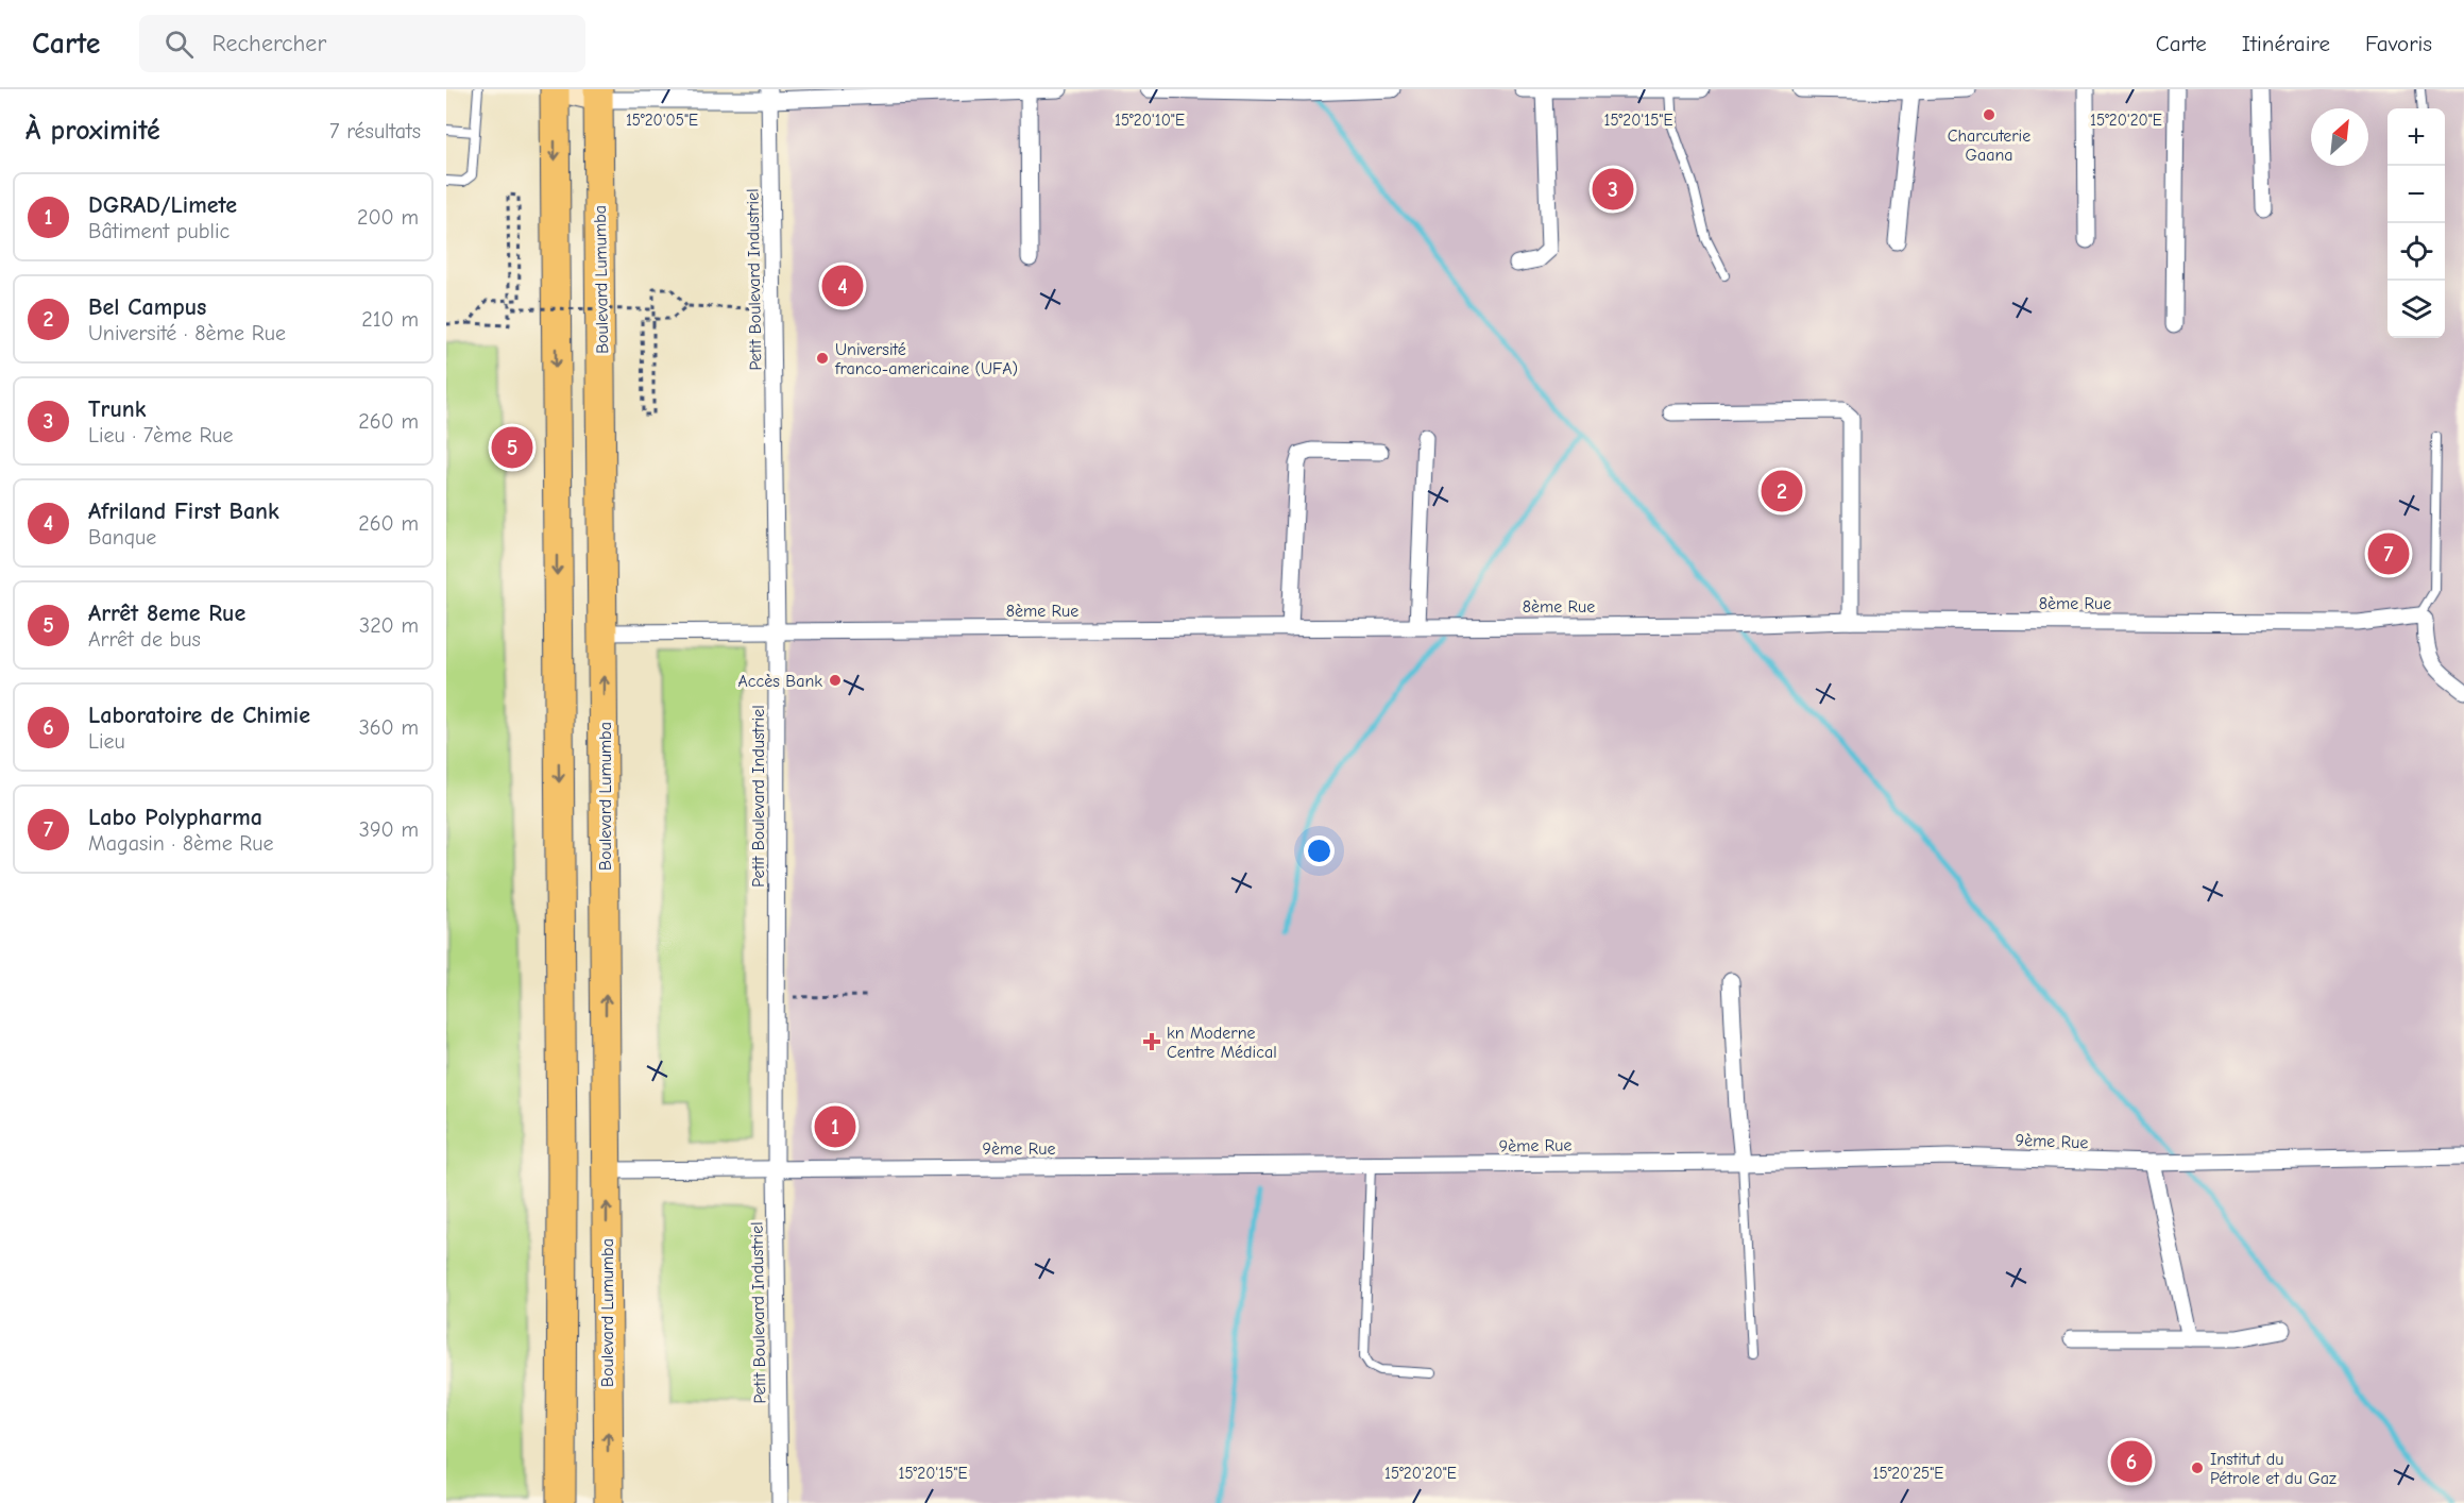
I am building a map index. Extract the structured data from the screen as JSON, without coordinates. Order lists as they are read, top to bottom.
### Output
{
  "streets": {
    "highway": ["Boulevard Lumumba"],
    "street": ["Petit Boulevard Industriel", "8ème Rue", "9ème Rue"]
  },
  "crossings": [
    ["Boulevard Lumumba", "8ème Rue"],
    ["Boulevard Lumumba", "9ème Rue"],
    ["Petit Boulevard Industriel", "8ème Rue"],
    ["Petit Boulevard Industriel", "9ème Rue"]
  ],
  "places": {
    "other": [
      "Charcuterie Gaana",
      "Université franco-americaine (UFA)",
      "Accès Bank",
      "Institut du Pétrole et du Gaz"
    ],
    "health": ["kn Moderne Centre Médical"]
  },
  "north": "top right",
  "page": {
    "header": "Carte",
    "search": "Rechercher",
    "nav": ["Carte", "Itinéraire", "Favoris"],
    "heading": ["À proximité", "7 résultats"],
    "map_buttons": ["+", "−"],
    "pins": [
      "3",
      "4",
      "5",
      "2",
      "7",
      "1",
      "6"
    ],
    "list": [
      {
        "mark": "1",
        "name": "DGRAD/Limete",
        "note": "Bâtiment public",
        "value": "200 m"
      },
      {
        "mark": "2",
        "name": "Bel Campus",
        "note": "Université · 8ème Rue",
        "value": "210 m"
      },
      {
        "mark": "3",
        "name": "Trunk",
        "note": "Lieu · 7ème Rue",
        "value": "260 m"
      },
      {
        "mark": "4",
        "name": "Afriland First Bank",
        "note": "Banque",
        "value": "260 m"
      },
      {
        "mark": "5",
        "name": "Arrêt 8eme Rue",
        "note": "Arrêt de bus",
        "value": "320 m"
      },
      {
        "mark": "6",
        "name": "Laboratoire de Chimie",
        "note": "Lieu",
        "value": "360 m"
      },
      {
        "mark": "7",
        "name": "Labo Polypharma",
        "note": "Magasin · 8ème Rue",
        "value": "390 m"
      }
    ]
  },
  "coordinates": [
    "15°20'05\"E",
    "15°20'10\"E",
    "15°20'15\"E",
    "15°20'20\"E",
    "15°20'25\"E"
  ]
}
